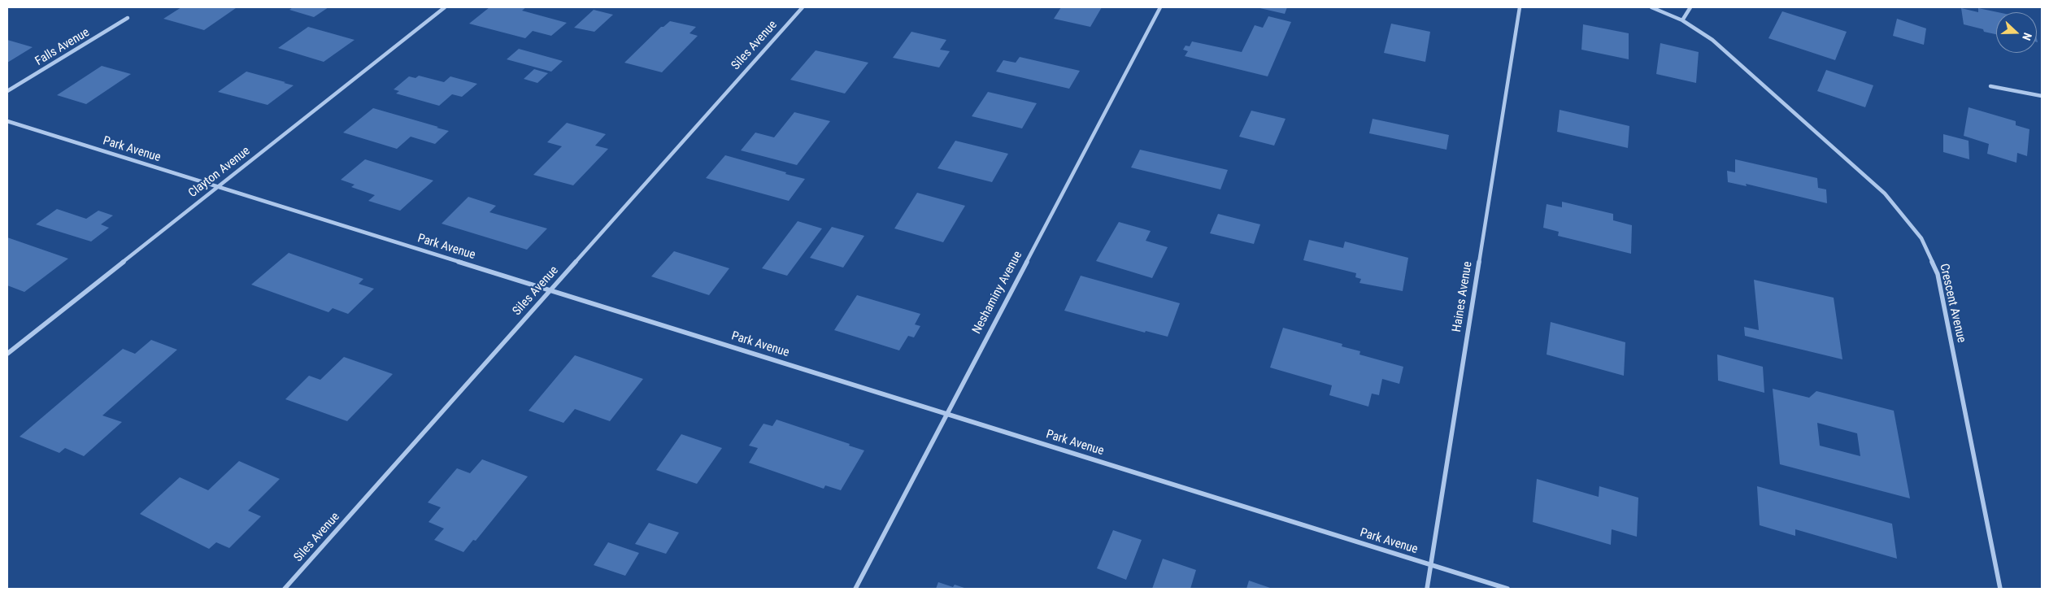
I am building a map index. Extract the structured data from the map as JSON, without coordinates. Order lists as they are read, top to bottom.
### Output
{
  "streets": {
    "street": [
      "Siles Avenue",
      "Falls Avenue",
      "Park Avenue",
      "Clayton Avenue",
      "Neshaminy Avenue",
      "Haines Avenue",
      "Crescent Avenue"
    ]
  },
  "crossings": [
    ["Siles Avenue", "Park Avenue"],
    ["Park Avenue", "Clayton Avenue"],
    ["Park Avenue", "Neshaminy Avenue"],
    ["Park Avenue", "Haines Avenue"]
  ],
  "north": "right"
}
